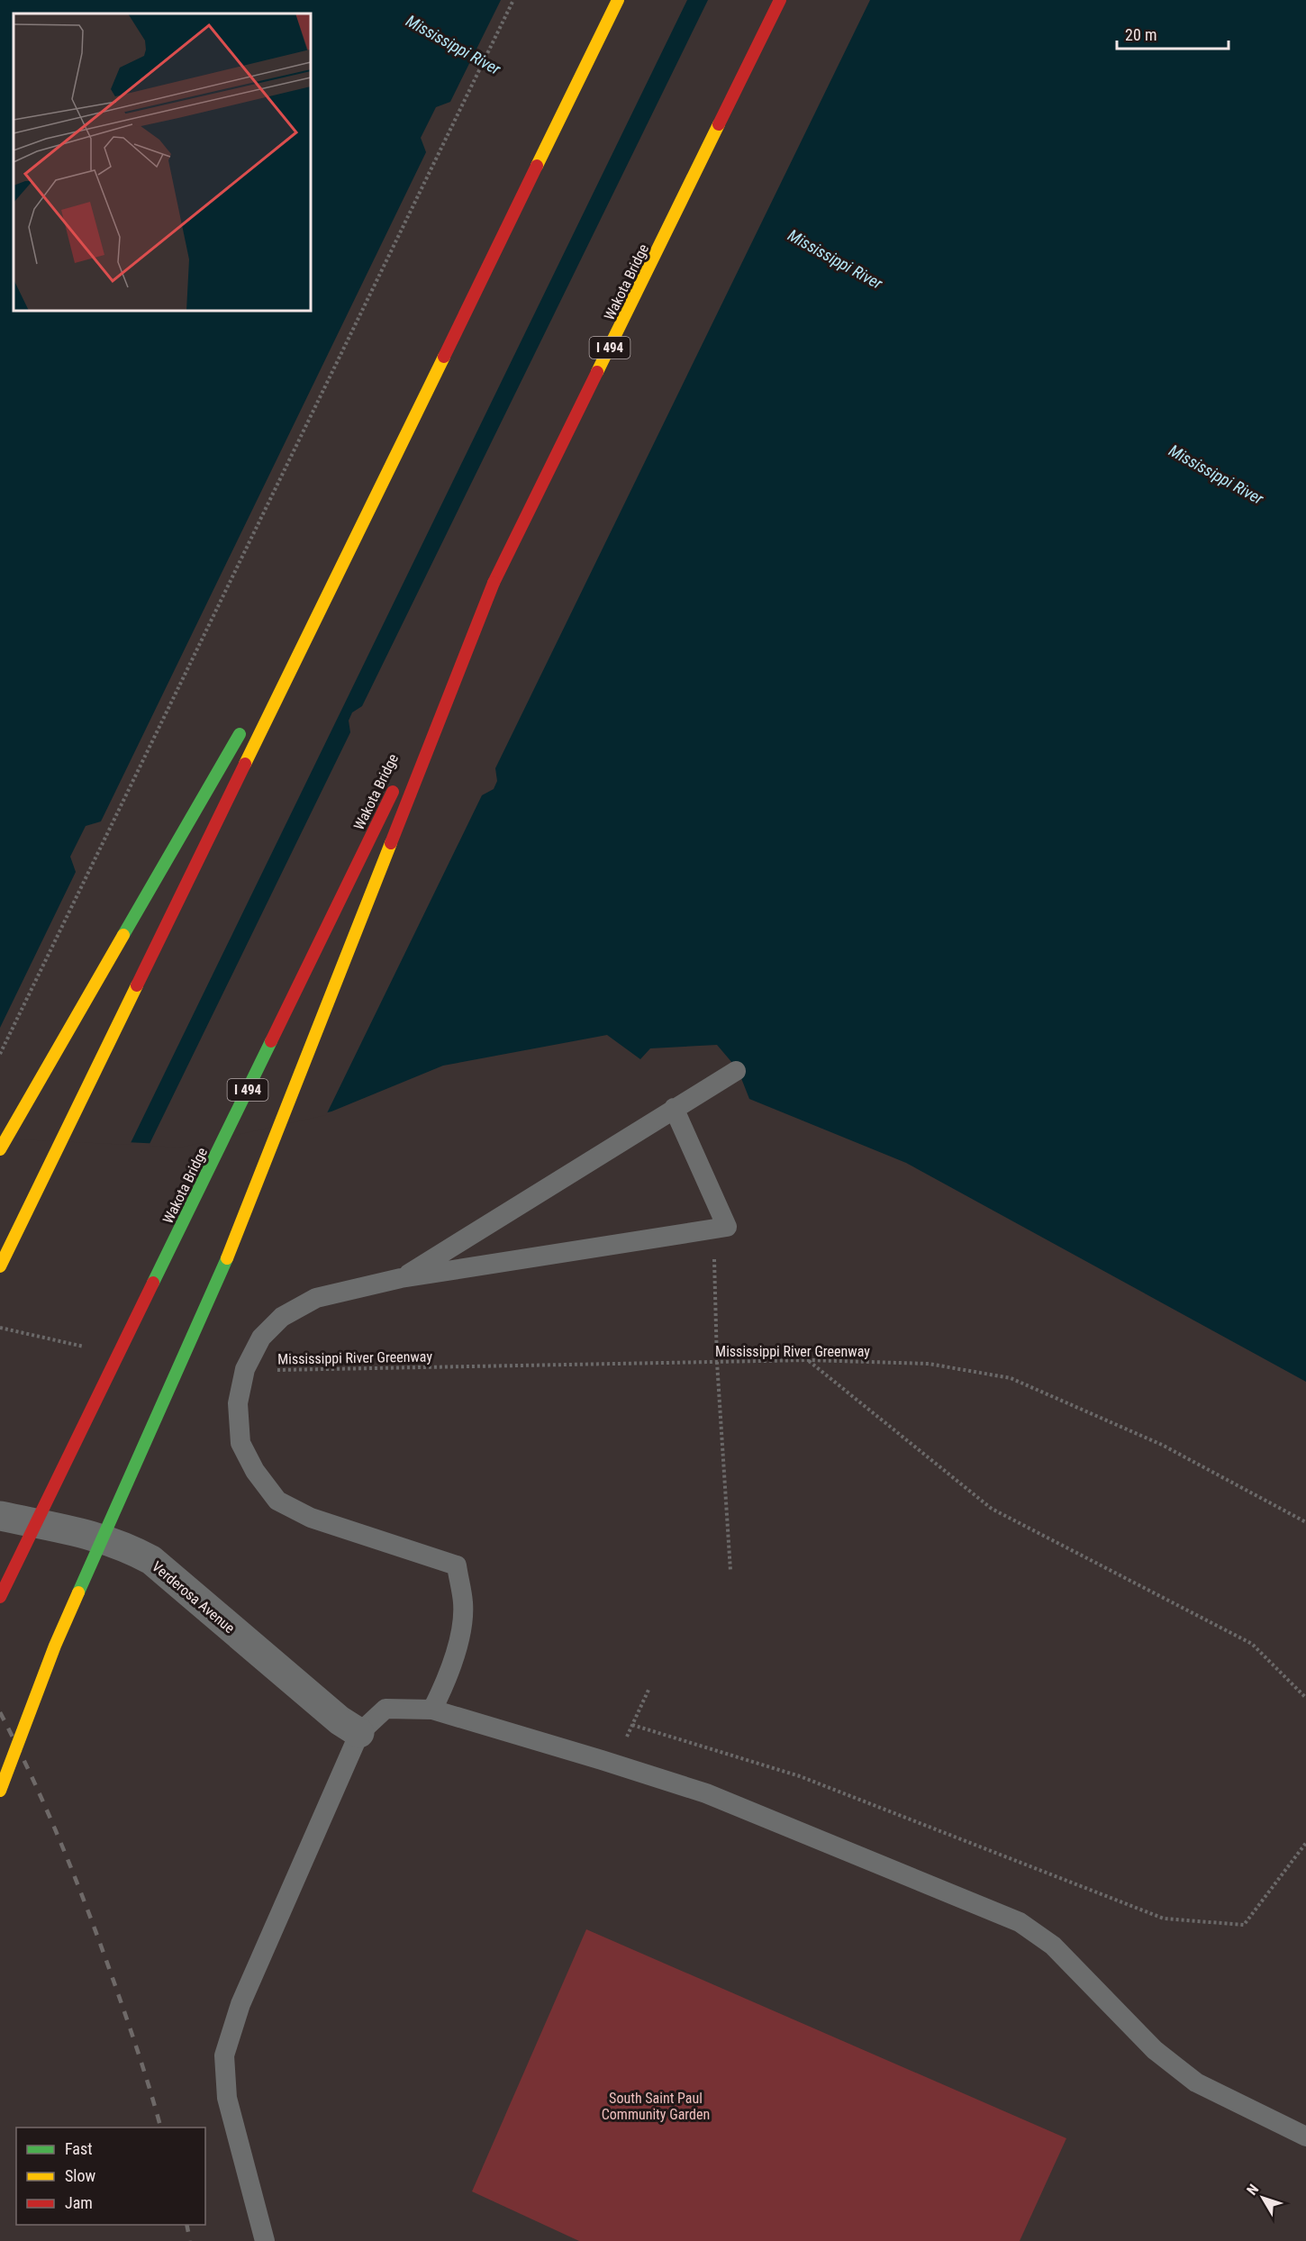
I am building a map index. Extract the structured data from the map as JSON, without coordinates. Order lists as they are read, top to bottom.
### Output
{
  "streets": {
    "highway": ["Wakota Bridge", "I 494"],
    "street": ["Verderosa Avenue"],
    "path": ["Mississippi River Greenway"]
  },
  "water": ["Mississippi River"],
  "parks": ["South Saint Paul Community Garden"],
  "legend": ["Fast", "Slow", "Jam"],
  "scale_bar": "20 m",
  "north": "top left"
}
